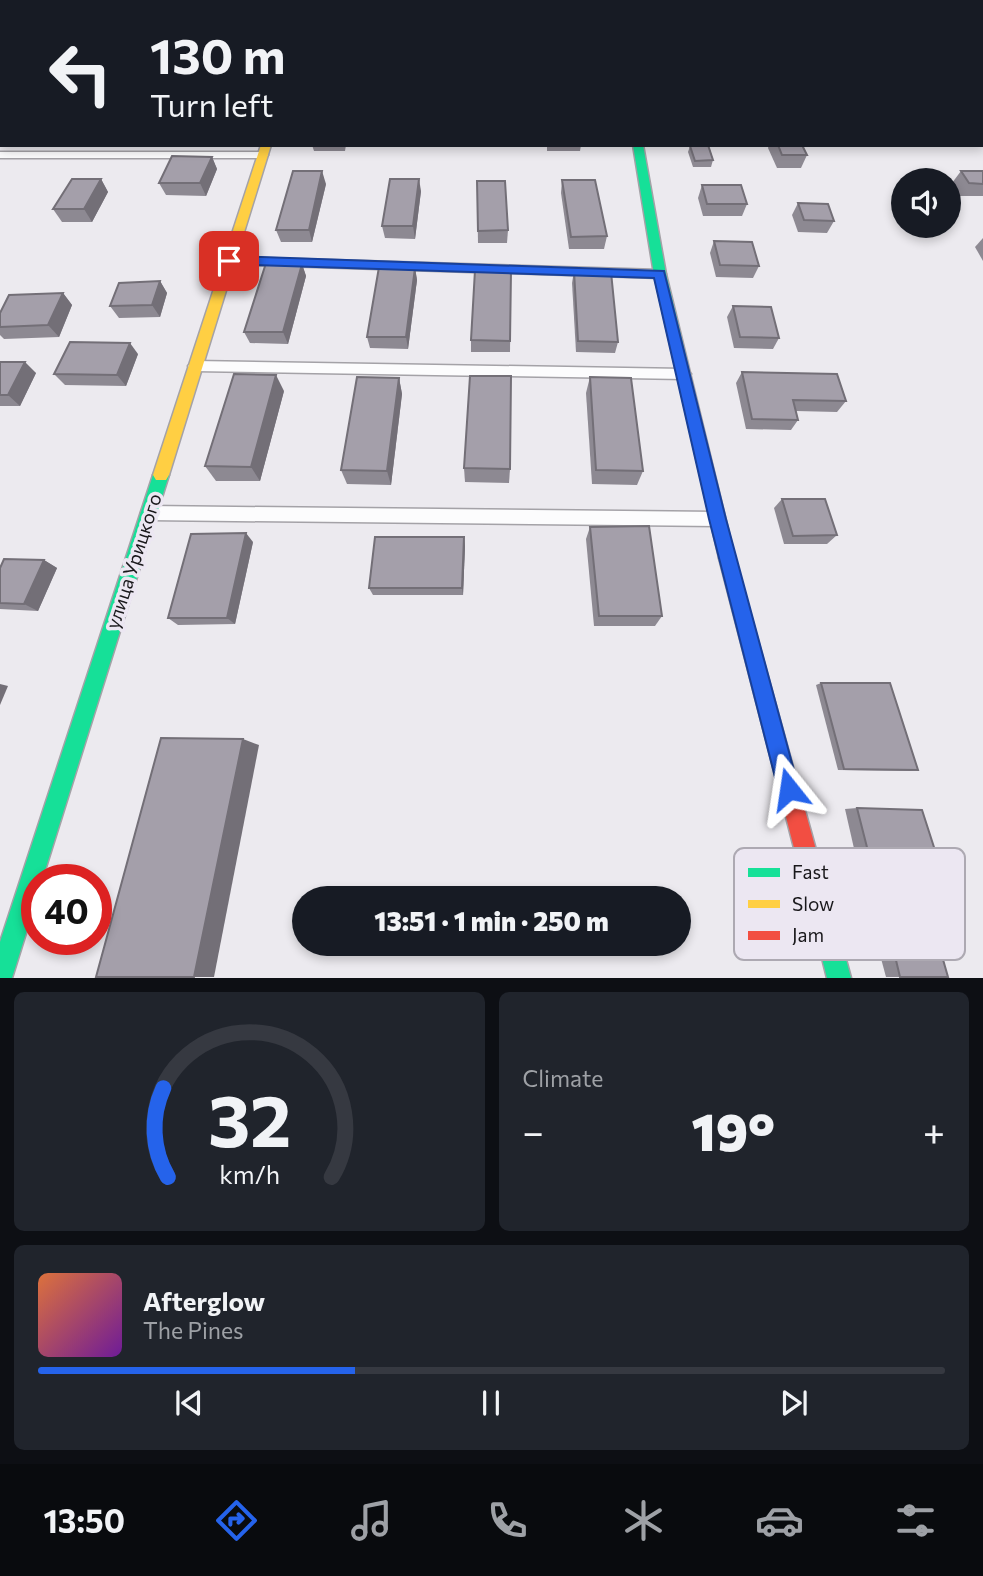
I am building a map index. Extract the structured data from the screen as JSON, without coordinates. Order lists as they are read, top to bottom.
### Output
{
  "streets": {
    "street": ["улица Урицкого"]
  },
  "legend": ["Fast", "Slow", "Jam"],
  "page": {
    "turn": ["130 m", "Turn left"],
    "limit": "40",
    "trip": "13:51 · 1 min · 250 m",
    "tile": "Climate",
    "heat": ["−", "19°", "+"],
    "song": ["Afterglow", "The Pines"],
    "tabs": "13:50",
    "gauge": ["32", "km/h"]
  }
}
